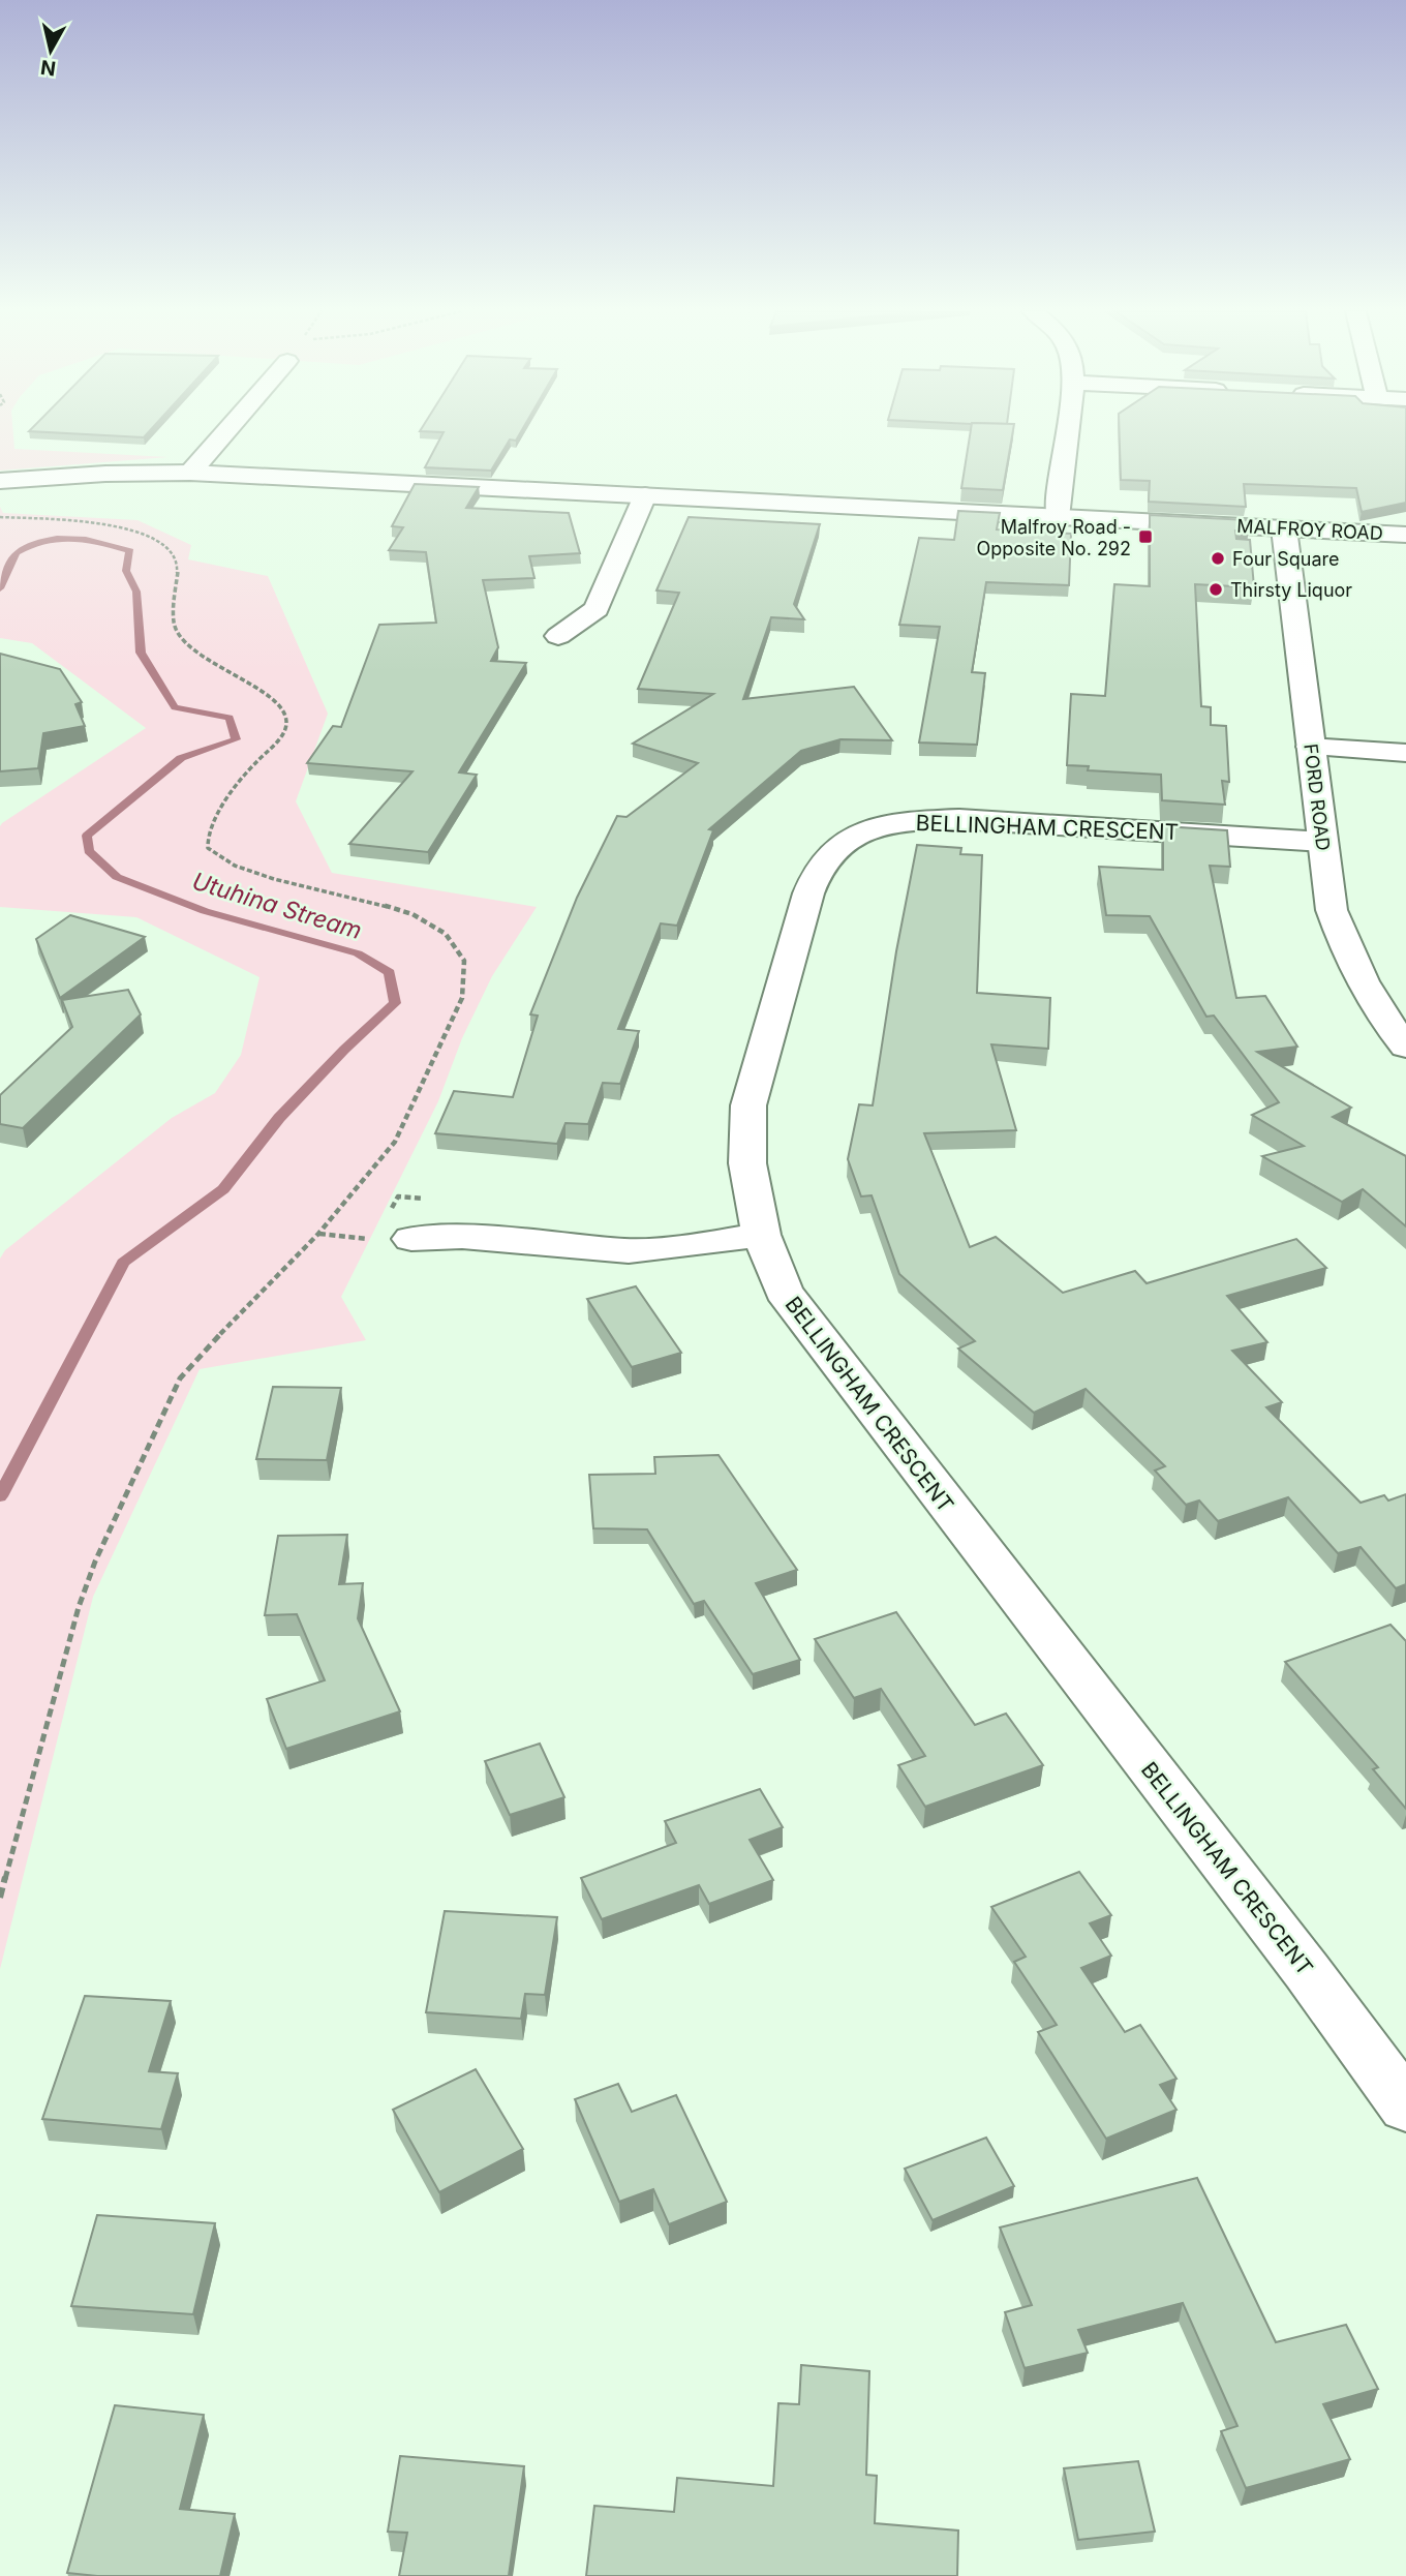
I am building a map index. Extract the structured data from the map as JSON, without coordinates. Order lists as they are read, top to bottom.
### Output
{
  "streets": {
    "street": ["MALFROY ROAD", "FORD ROAD", "BELLINGHAM CRESCENT"]
  },
  "crossings": [
    ["MALFROY ROAD", "FORD ROAD"],
    ["FORD ROAD", "BELLINGHAM CRESCENT"]
  ],
  "water": ["Utuhina Stream"],
  "places": {
    "transit": ["Malfroy Road - Opposite No. 292"],
    "other": ["Four Square", "Thirsty Liquor"]
  },
  "north": "bottom"
}
